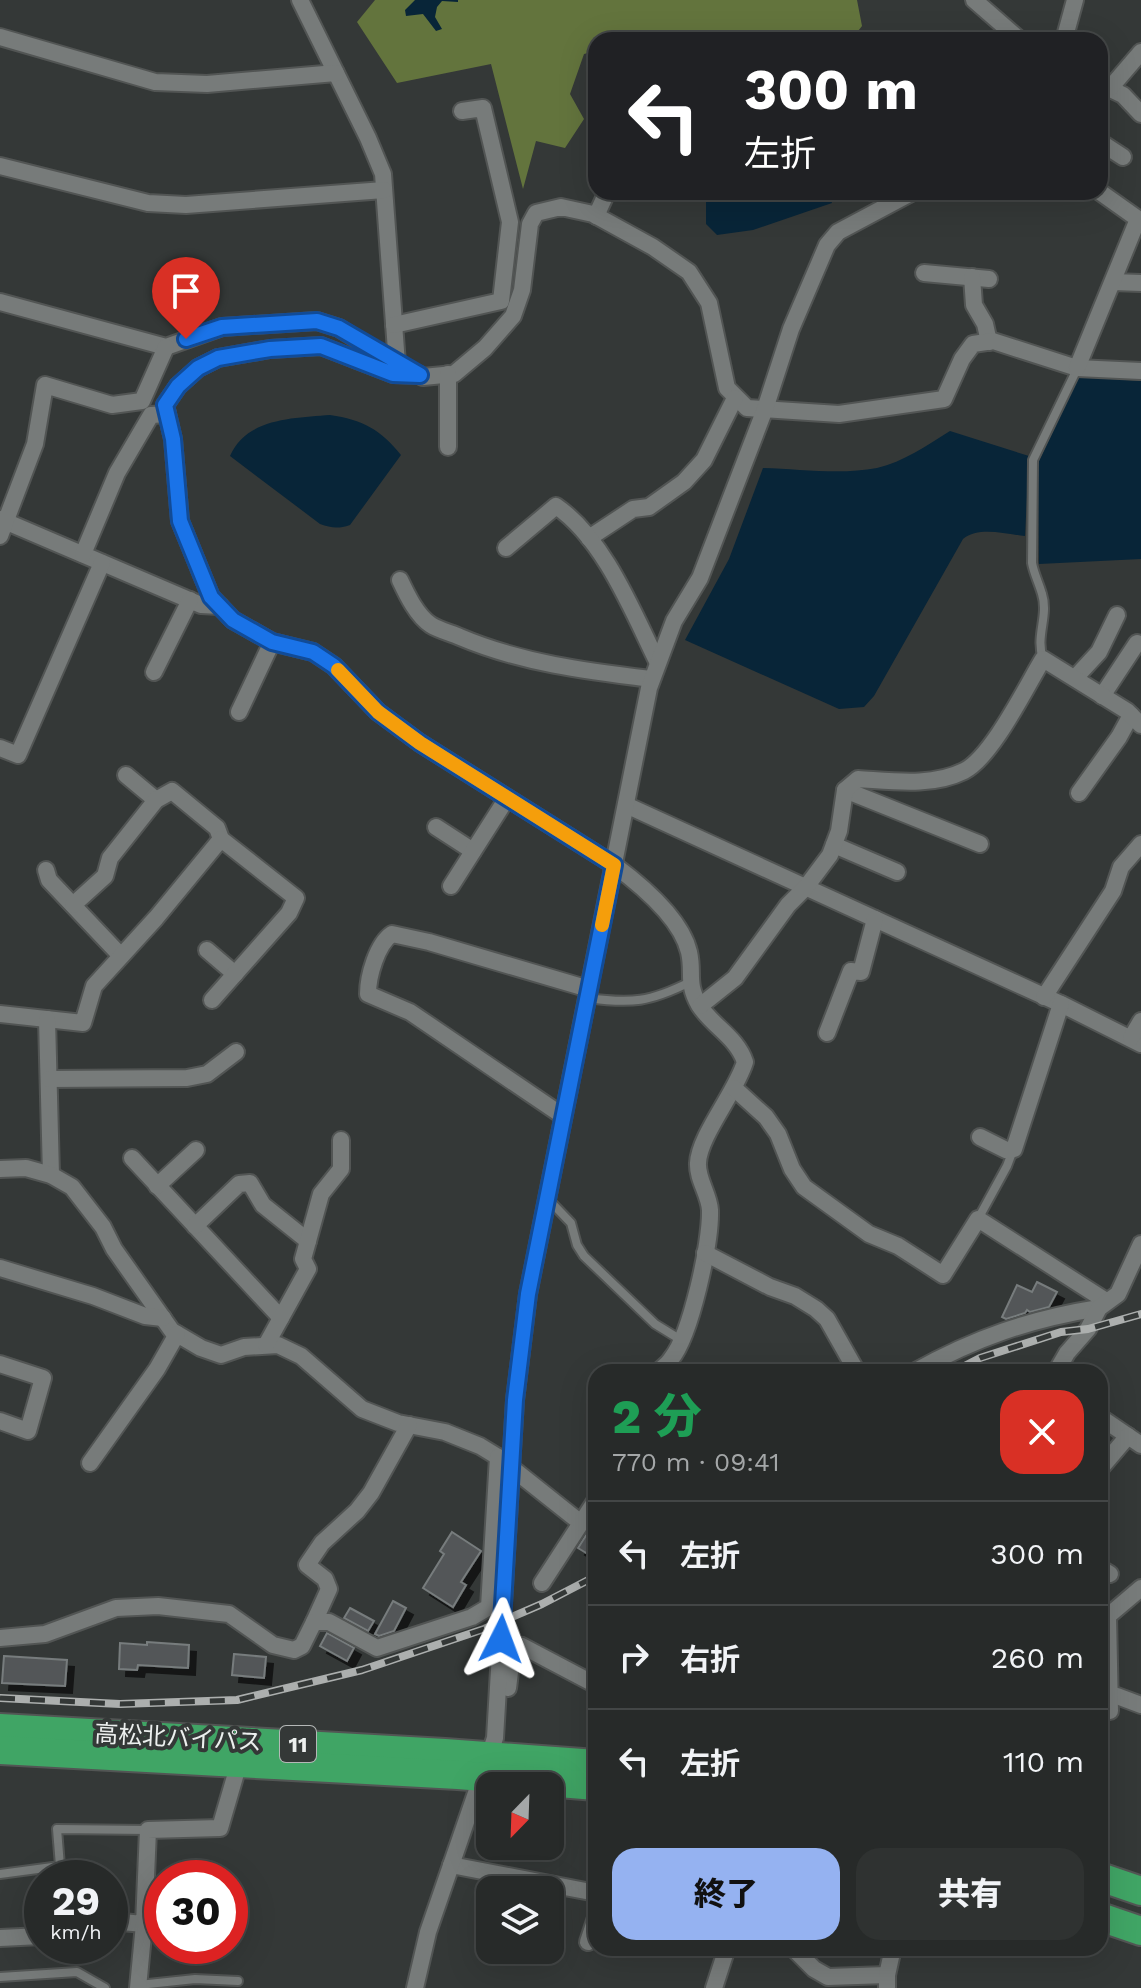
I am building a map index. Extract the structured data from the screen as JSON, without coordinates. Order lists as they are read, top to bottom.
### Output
{
  "streets": {
    "highway": ["高松北バイパス", "11"]
  },
  "north": "bottom left",
  "page": {
    "turn": ["300 m", "左折"],
    "heading": ["2 分", "770 m · 09:41"],
    "list": [
      {
        "name": "左折",
        "value": "300 m"
      },
      {
        "name": "右折",
        "value": "260 m"
      },
      {
        "name": "左折",
        "value": "110 m"
      }
    ],
    "buttons": ["終了", "共有"],
    "speed": "29 km/h",
    "limit": "30"
  }
}
